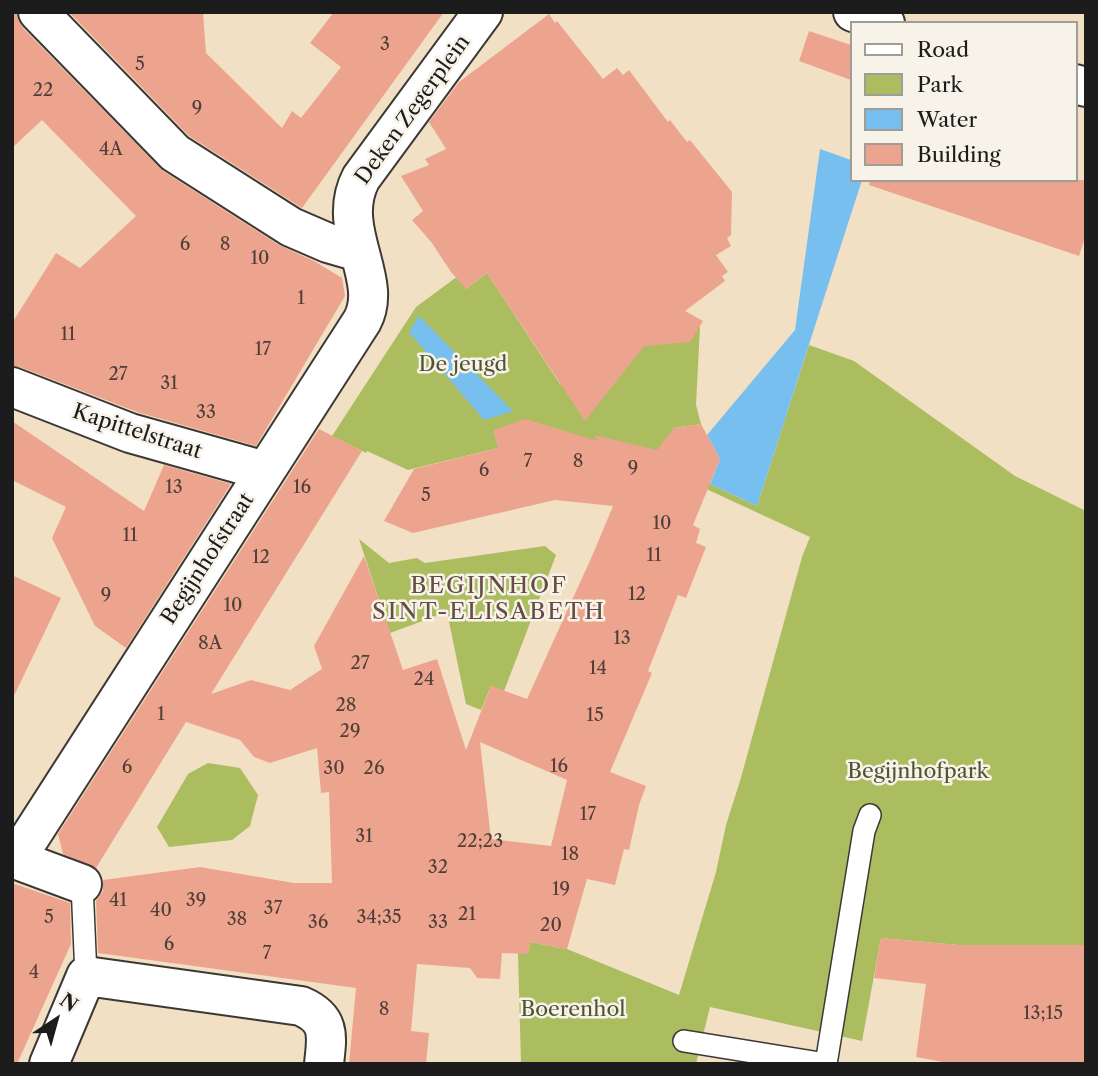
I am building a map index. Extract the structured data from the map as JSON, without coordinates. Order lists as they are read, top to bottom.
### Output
{
  "streets": {
    "street": ["Deken Zegerplein", "Kapittelstraat", "Begijnhofstraat"]
  },
  "crossings": [
    ["Deken Zegerplein", "Begijnhofstraat"],
    ["Kapittelstraat", "Begijnhofstraat"]
  ],
  "districts": ["BEGIJNHOF SINT-ELISABETH"],
  "parks": ["De jeugd", "Begijnhofpark", "Boerenhol"],
  "house_numbers": [
    "3",
    "5",
    "22",
    "9",
    "4A",
    "6",
    "8",
    "10",
    "1",
    "11",
    "17",
    "27",
    "31",
    "33",
    "7",
    "8",
    "9",
    "6",
    "13",
    "16",
    "5",
    "10",
    "11",
    "11",
    "12",
    "12",
    "9",
    "10",
    "13",
    "8A",
    "27",
    "14",
    "24",
    "28",
    "1",
    "15",
    "29",
    "16",
    "6",
    "30",
    "26",
    "17",
    "31",
    "22;23",
    "18",
    "32",
    "19",
    "41",
    "39",
    "37",
    "40",
    "21",
    "5",
    "34;35",
    "38",
    "36",
    "33",
    "20",
    "6",
    "7",
    "4",
    "8",
    "13;15"
  ],
  "legend": [
    "Road",
    "Park",
    "Water",
    "Building"
  ],
  "north": "top right"
}
